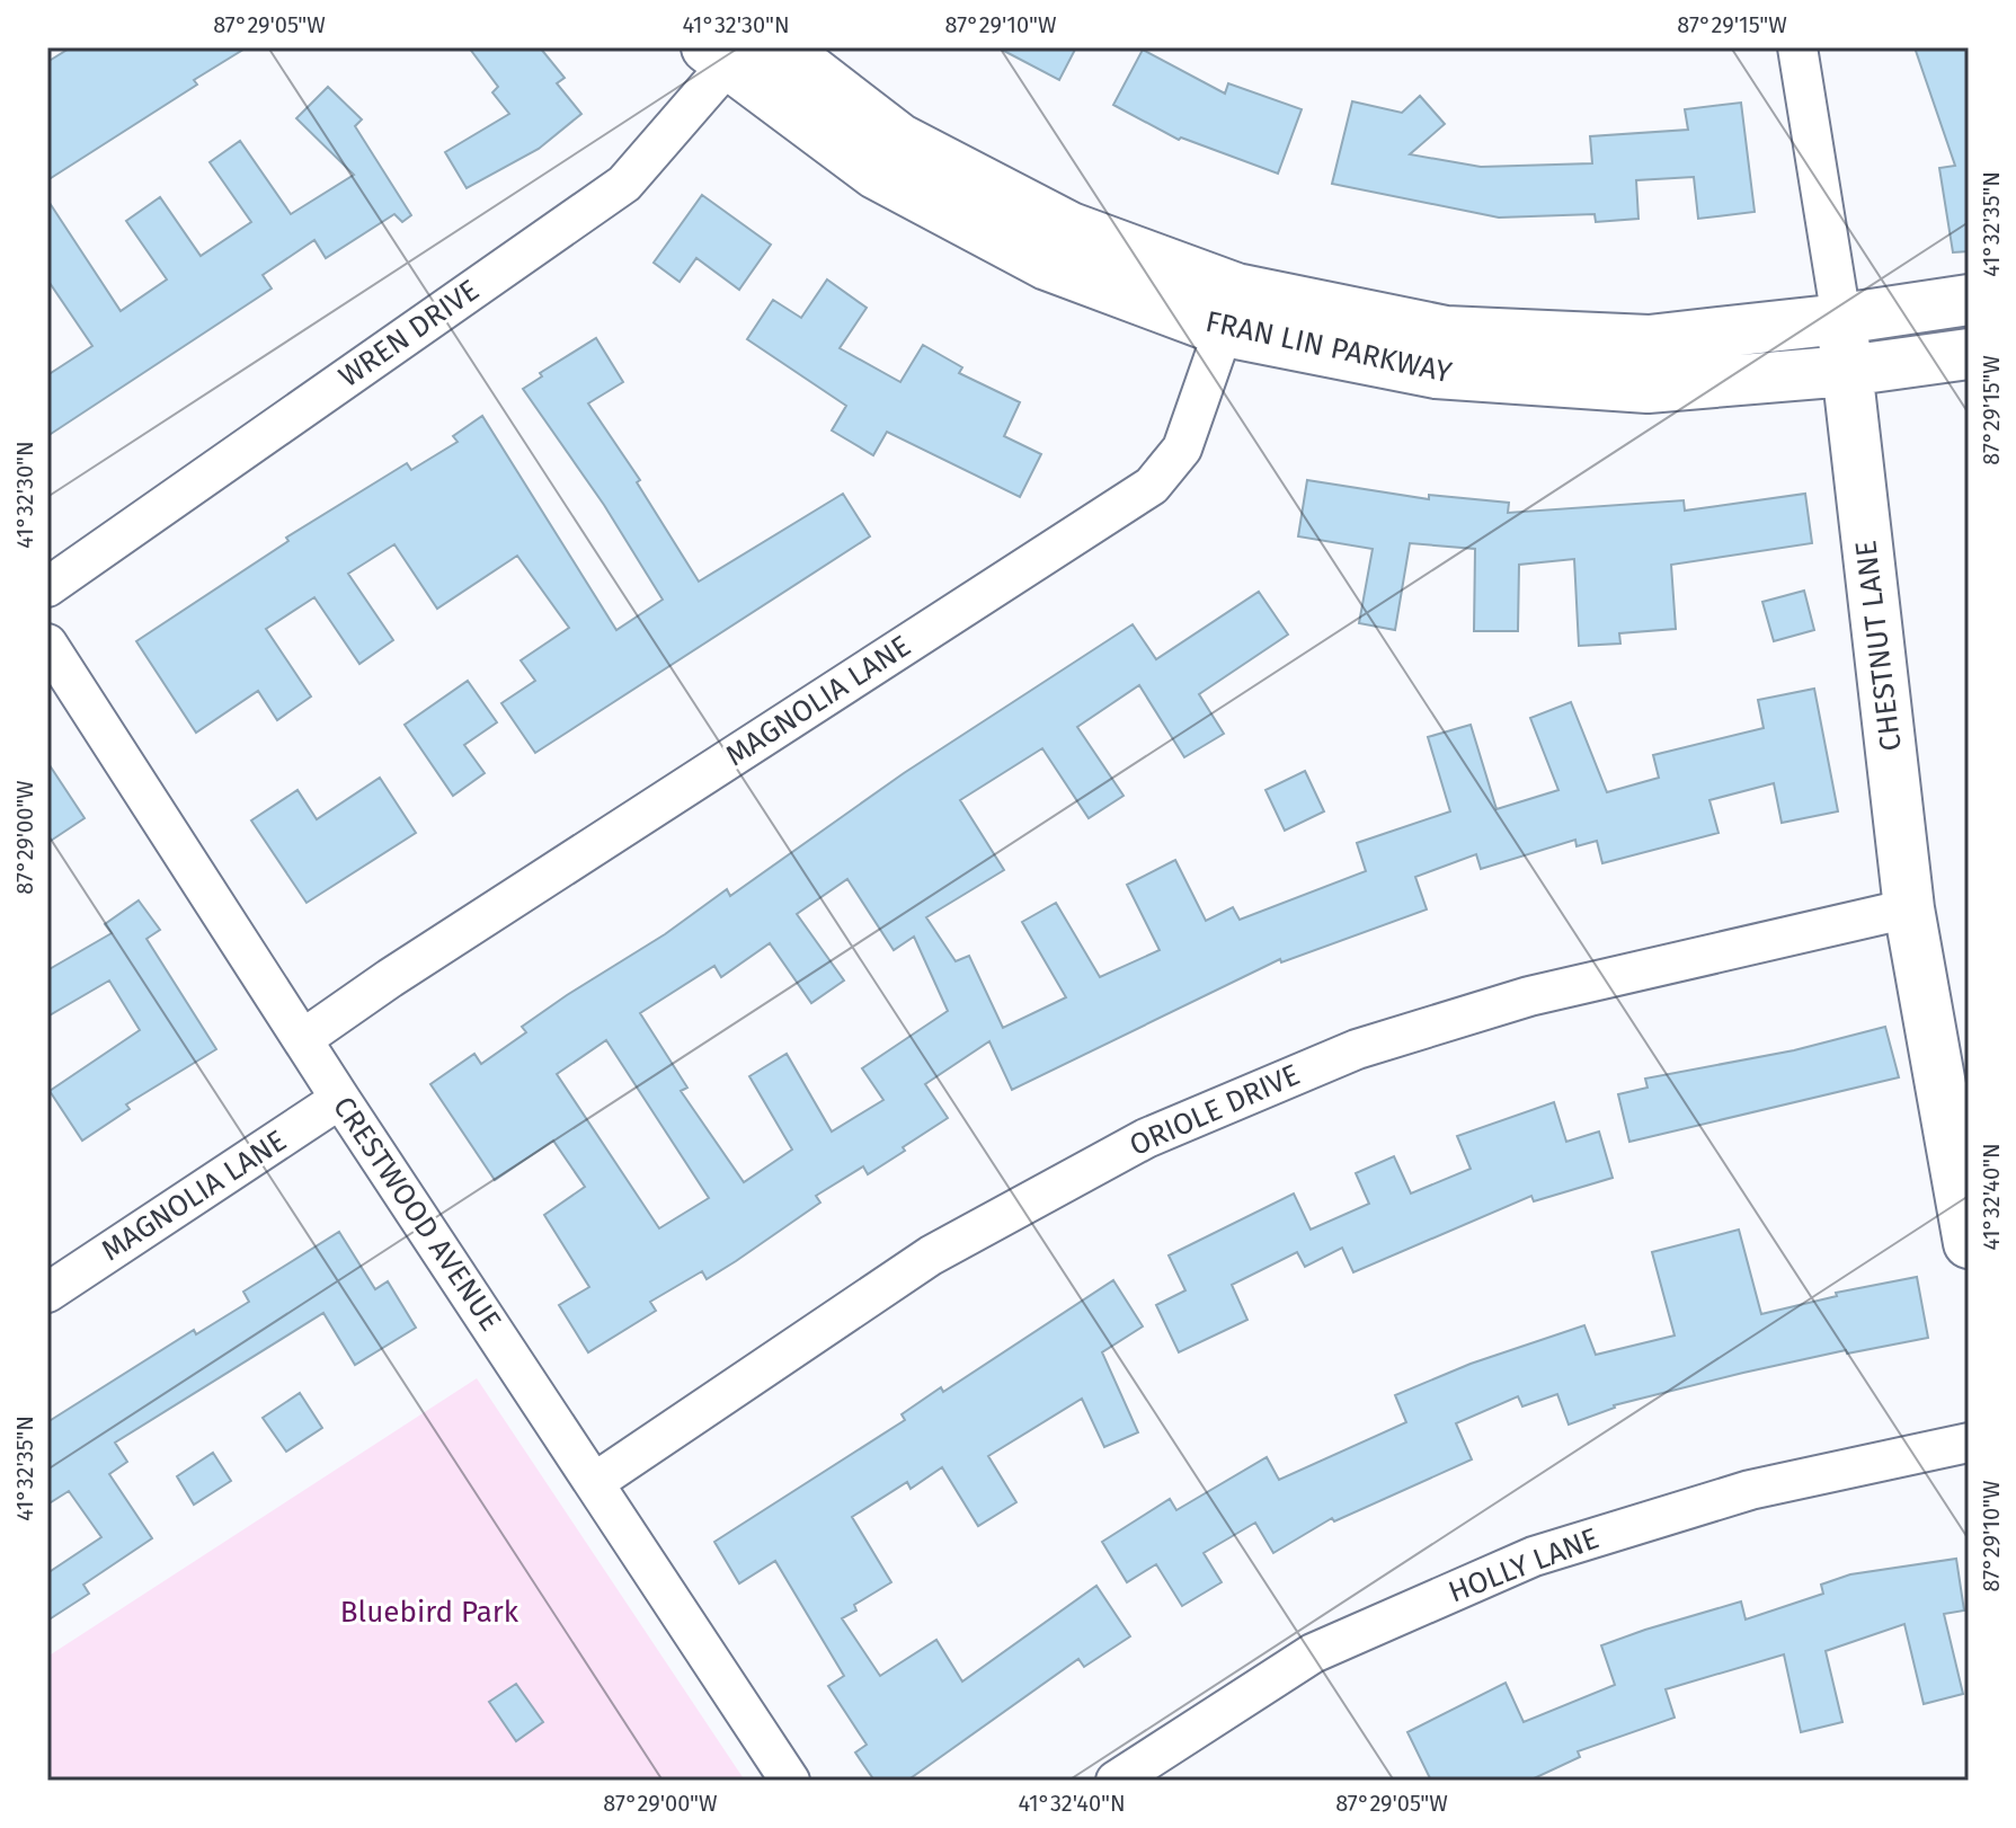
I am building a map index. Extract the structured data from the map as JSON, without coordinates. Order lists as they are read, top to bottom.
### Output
{
  "streets": {
    "street": [
      "WREN DRIVE",
      "FRAN LIN PARKWAY",
      "CHESTNUT LANE",
      "MAGNOLIA LANE",
      "ORIOLE DRIVE",
      "CRESTWOOD AVENUE",
      "HOLLY LANE"
    ]
  },
  "crossings": [
    ["WREN DRIVE", "FRAN LIN PARKWAY"],
    ["FRAN LIN PARKWAY", "CHESTNUT LANE"],
    ["FRAN LIN PARKWAY", "MAGNOLIA LANE"],
    ["CHESTNUT LANE", "ORIOLE DRIVE"],
    ["MAGNOLIA LANE", "CRESTWOOD AVENUE"],
    ["ORIOLE DRIVE", "CRESTWOOD AVENUE"]
  ],
  "parks": ["Bluebird Park"],
  "coordinates": [
    "87°29'05\"W",
    "41°32'30\"N",
    "87°29'10\"W",
    "87°29'15\"W",
    "41°32'35\"N",
    "87°29'00\"W",
    "41°32'40\"N"
  ]
}
